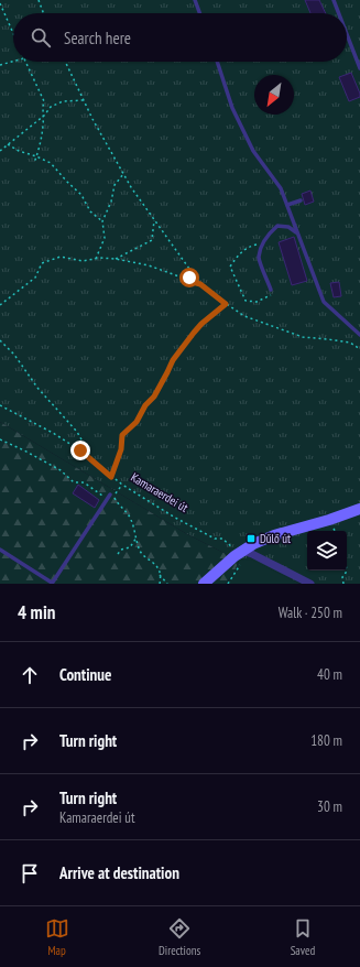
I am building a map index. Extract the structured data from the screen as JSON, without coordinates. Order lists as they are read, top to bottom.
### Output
{
  "streets": {
    "path": ["Kamaraerdei út"]
  },
  "places": {
    "transit": ["Dűlő út"]
  },
  "north": "bottom left",
  "page": {
    "search": "Search here",
    "heading": ["4 min", "Walk · 250 m"],
    "list": [
      ["Continue", "40 m"],
      ["Turn right", "180 m"],
      ["Turn right", "Kamaraerdei út", "30 m"],
      "Arrive at destination"
    ],
    "nav": ["Map", "Directions", "Saved"]
  }
}
